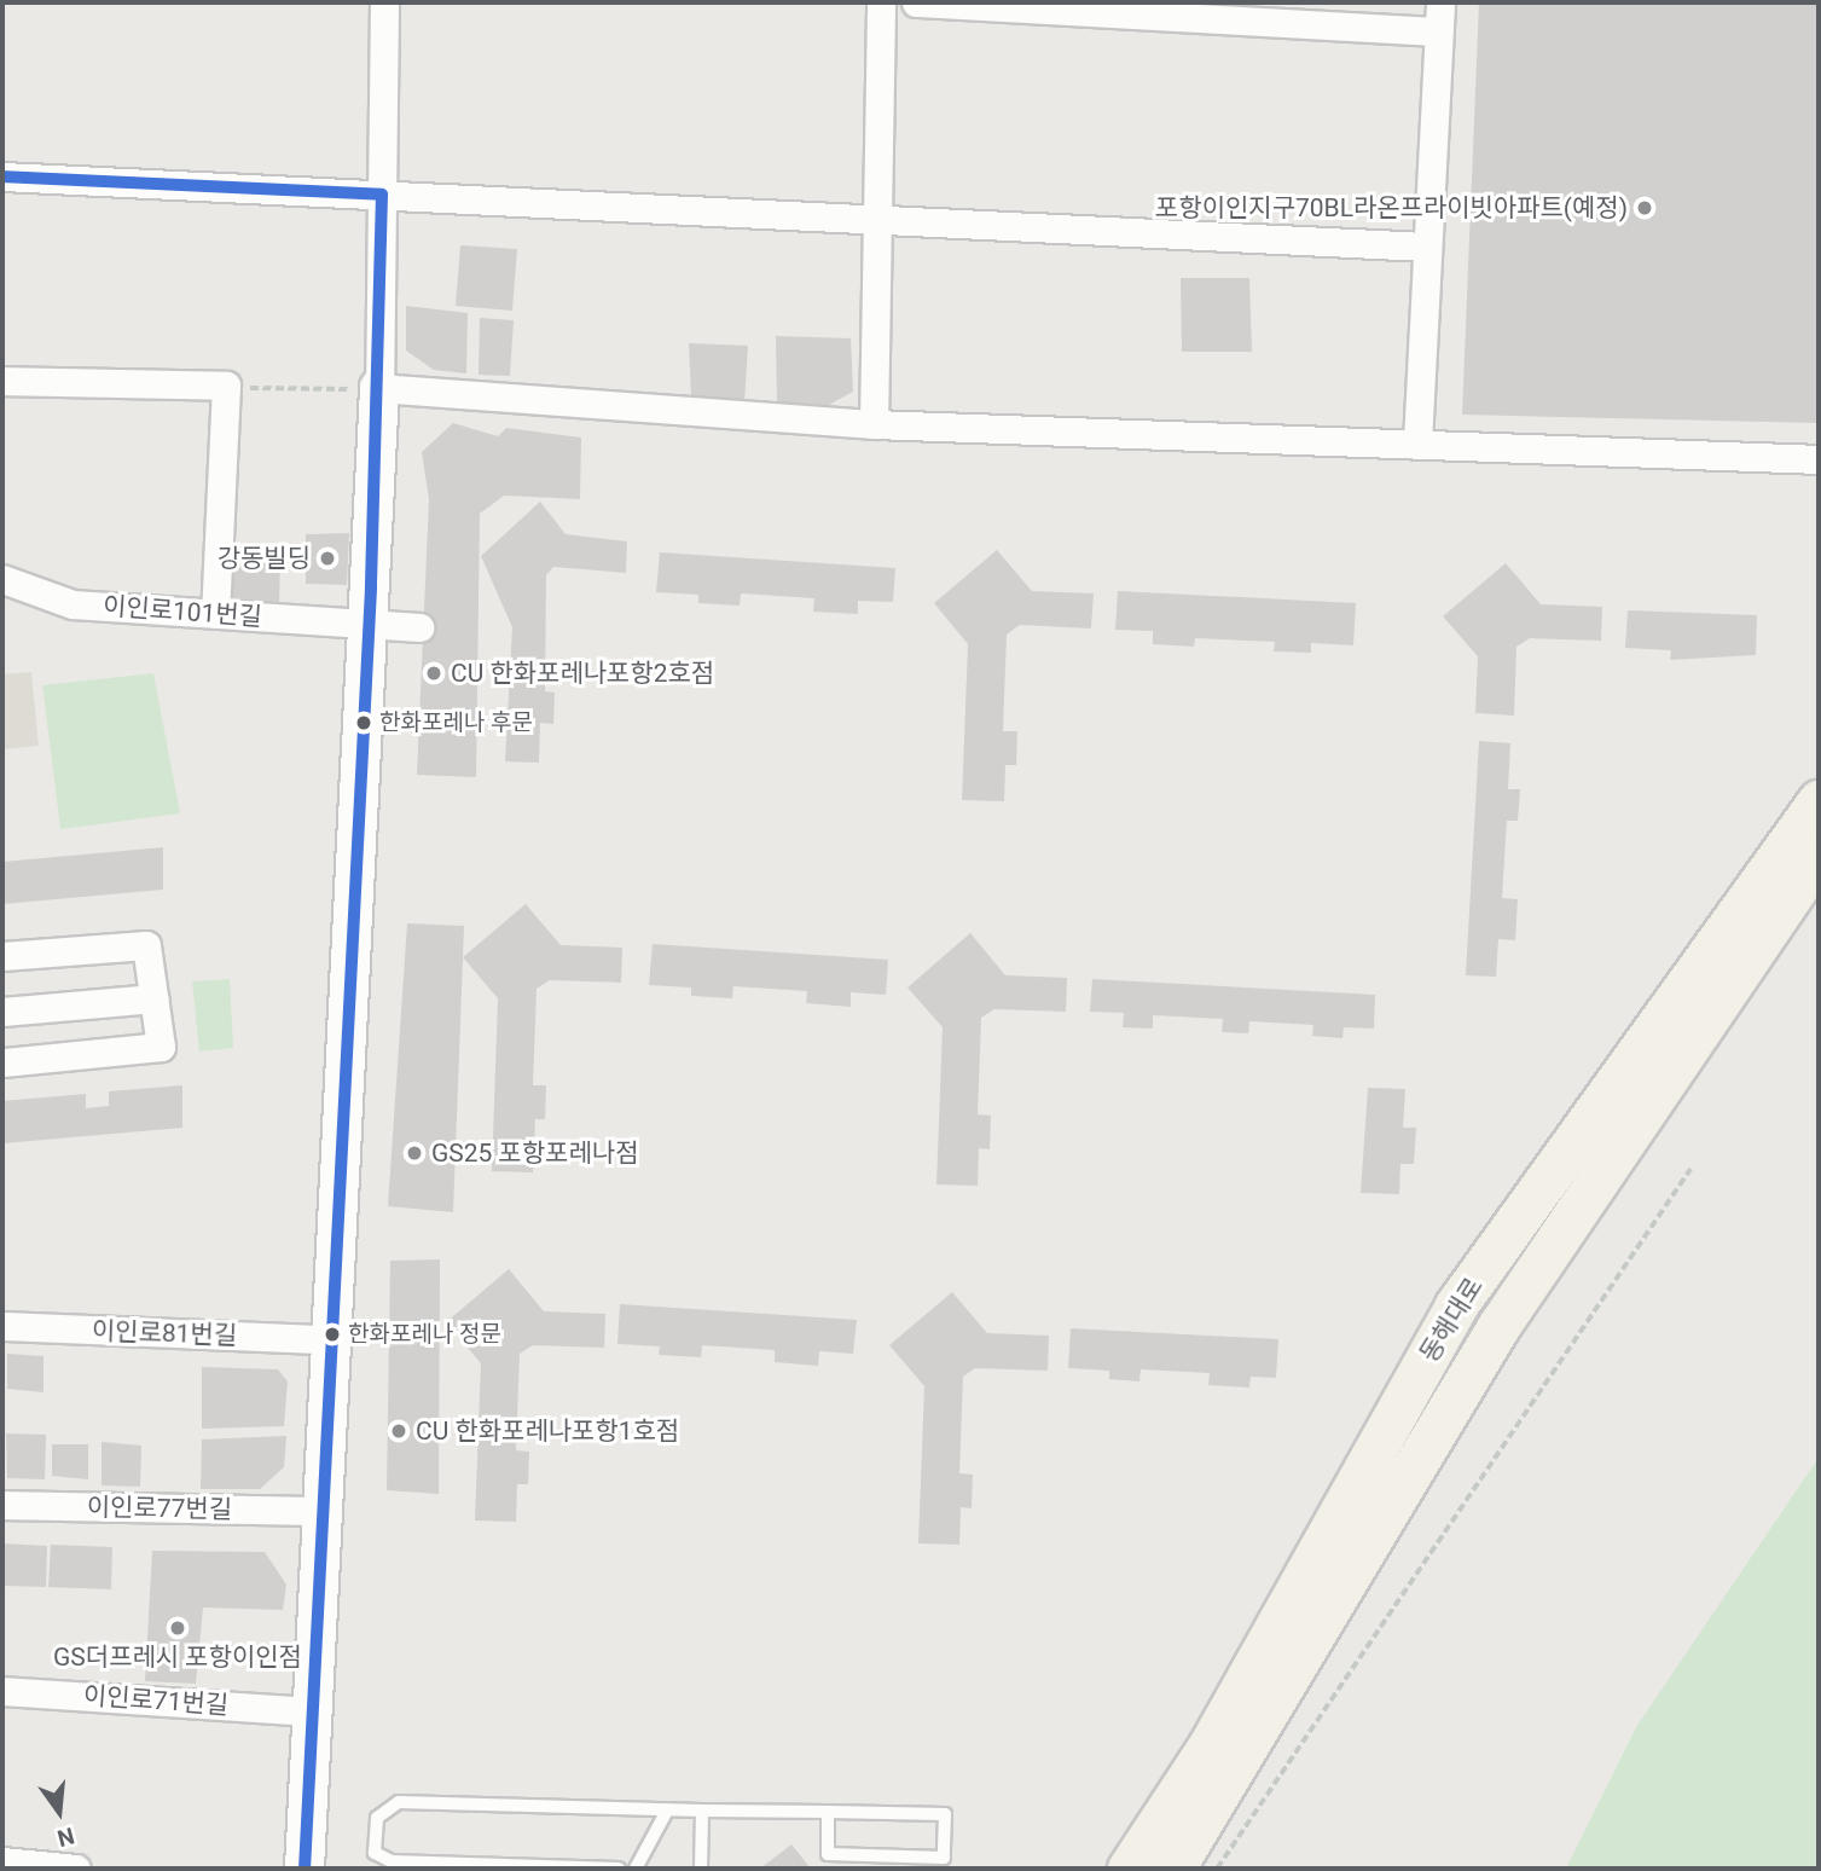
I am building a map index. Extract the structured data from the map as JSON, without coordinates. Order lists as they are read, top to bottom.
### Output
{
  "streets": {
    "main road": ["동해대로"],
    "street": [
      "이인로101번길",
      "이인로81번길",
      "이인로77번길",
      "이인로71번길"
    ]
  },
  "places": [
    "포항이인지구70BL라온프라이빗아파트(예정)",
    "강동빌딩",
    "CU 한화포레나포항2호점",
    "한화포레나 후문",
    "GS25 포항포레나점",
    "한화포레나 정문",
    "CU 한화포레나포항1호점",
    "GS더프레시 포항이인점"
  ],
  "north": "bottom"
}
